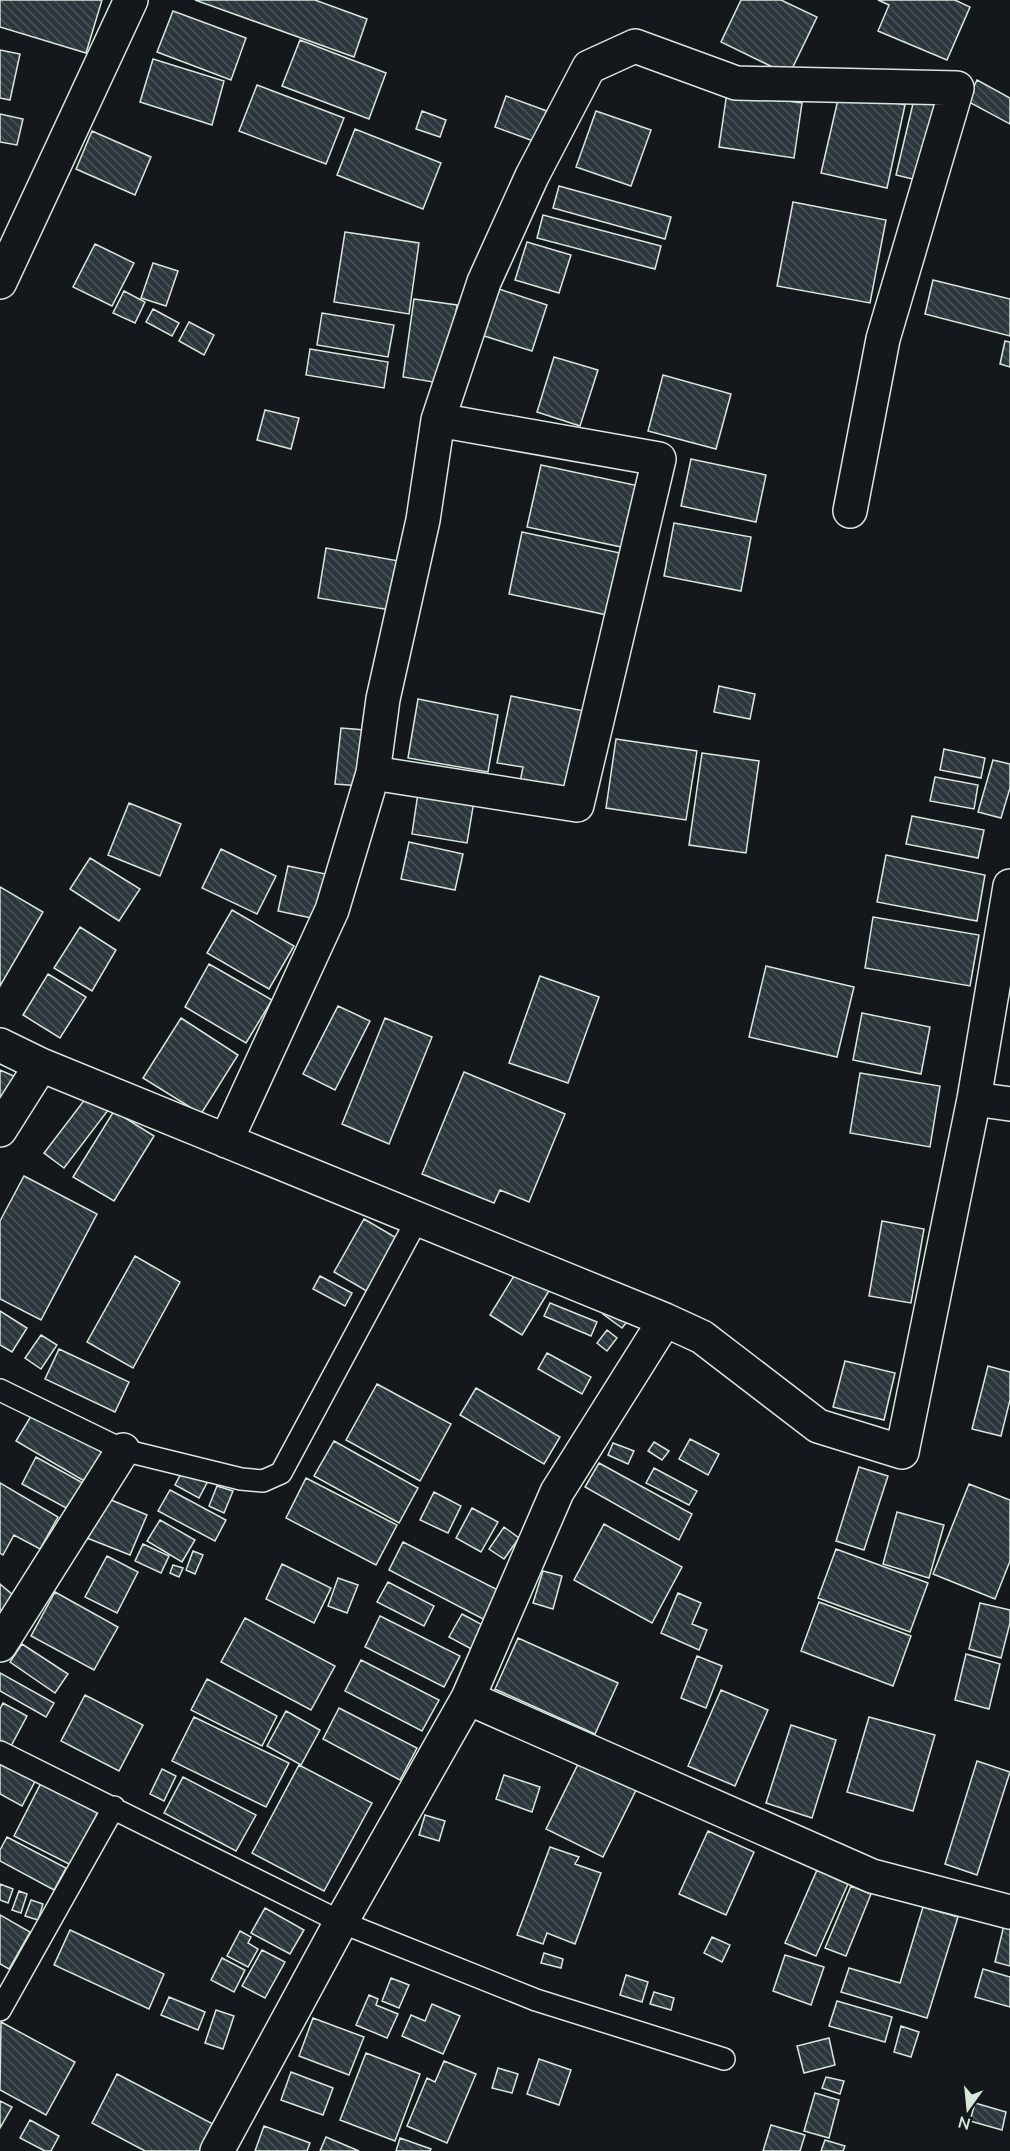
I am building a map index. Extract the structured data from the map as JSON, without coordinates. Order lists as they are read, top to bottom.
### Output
{
  "north": "bottom"
}
